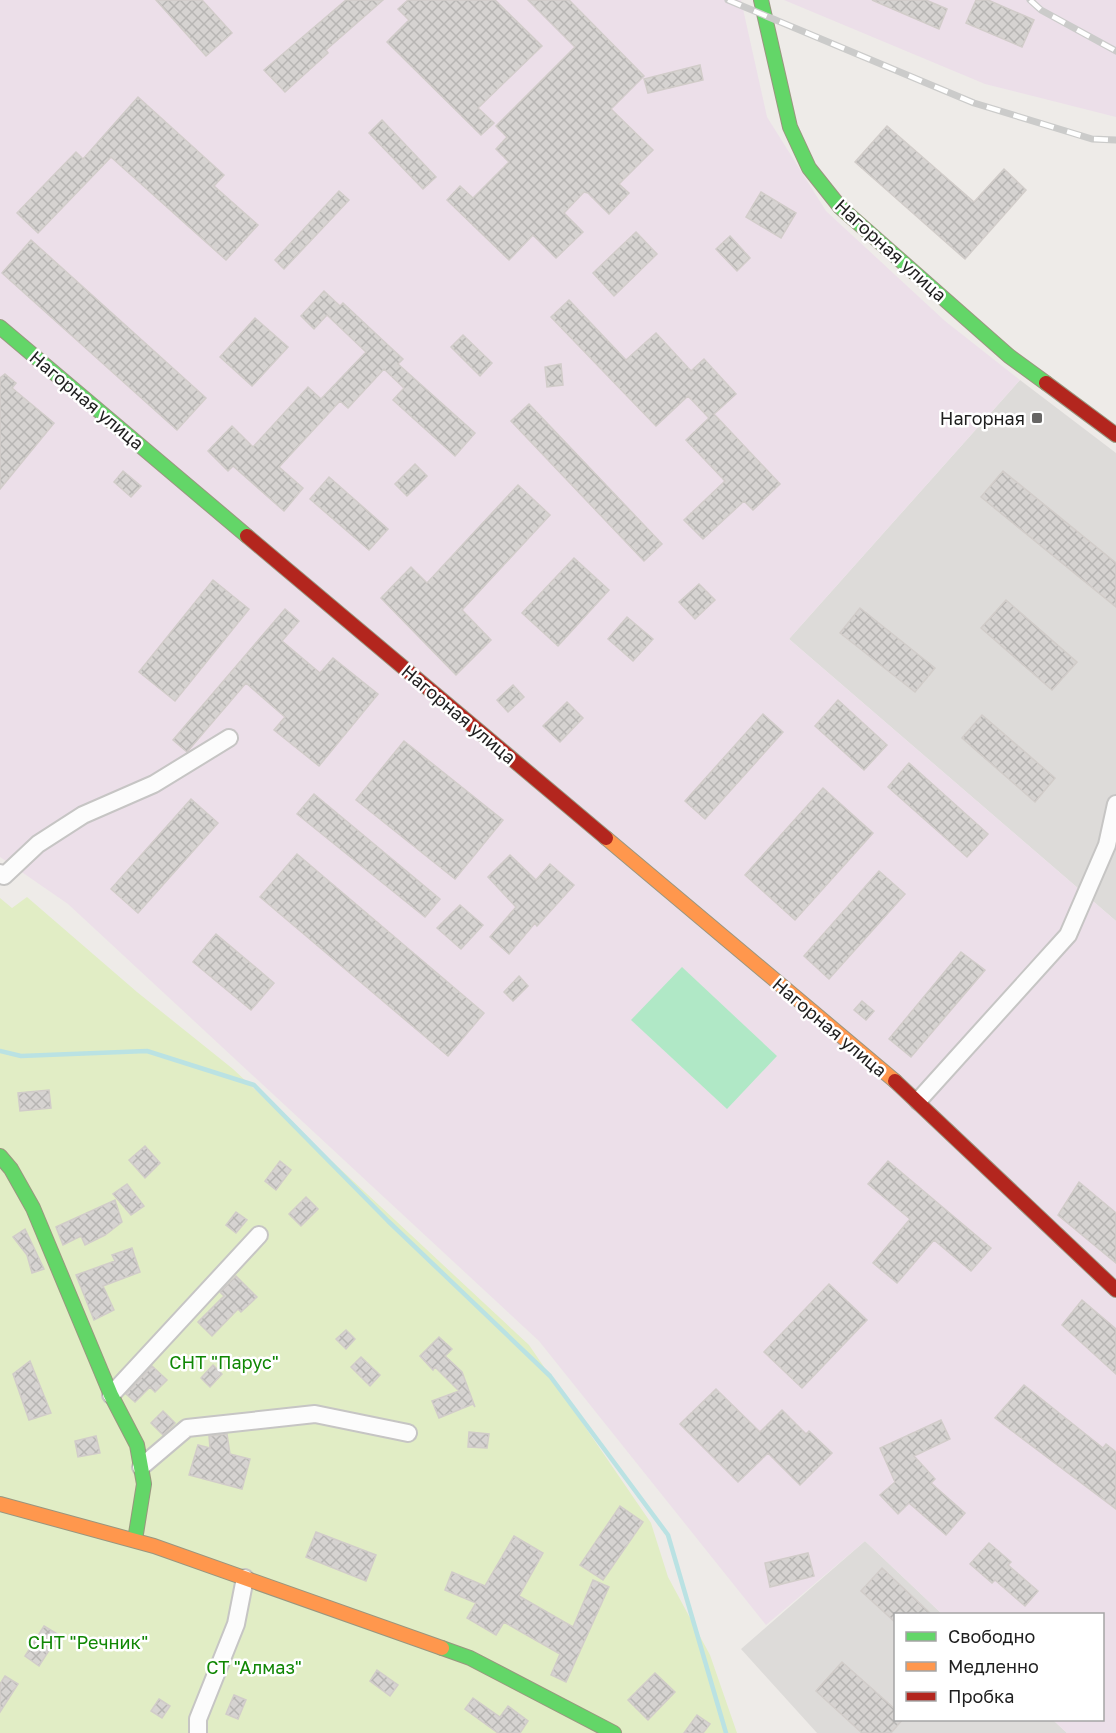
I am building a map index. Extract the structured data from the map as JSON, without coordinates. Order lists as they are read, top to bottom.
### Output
{
  "streets": {
    "street": ["Нагорная улица"]
  },
  "parks": ["СНТ \"Парус\"", "СНТ \"Речник\"", "СТ \"Алмаз\""],
  "places": {
    "transit": ["Нагорная"]
  },
  "legend": ["Свободно", "Медленно", "Пробка"]
}
